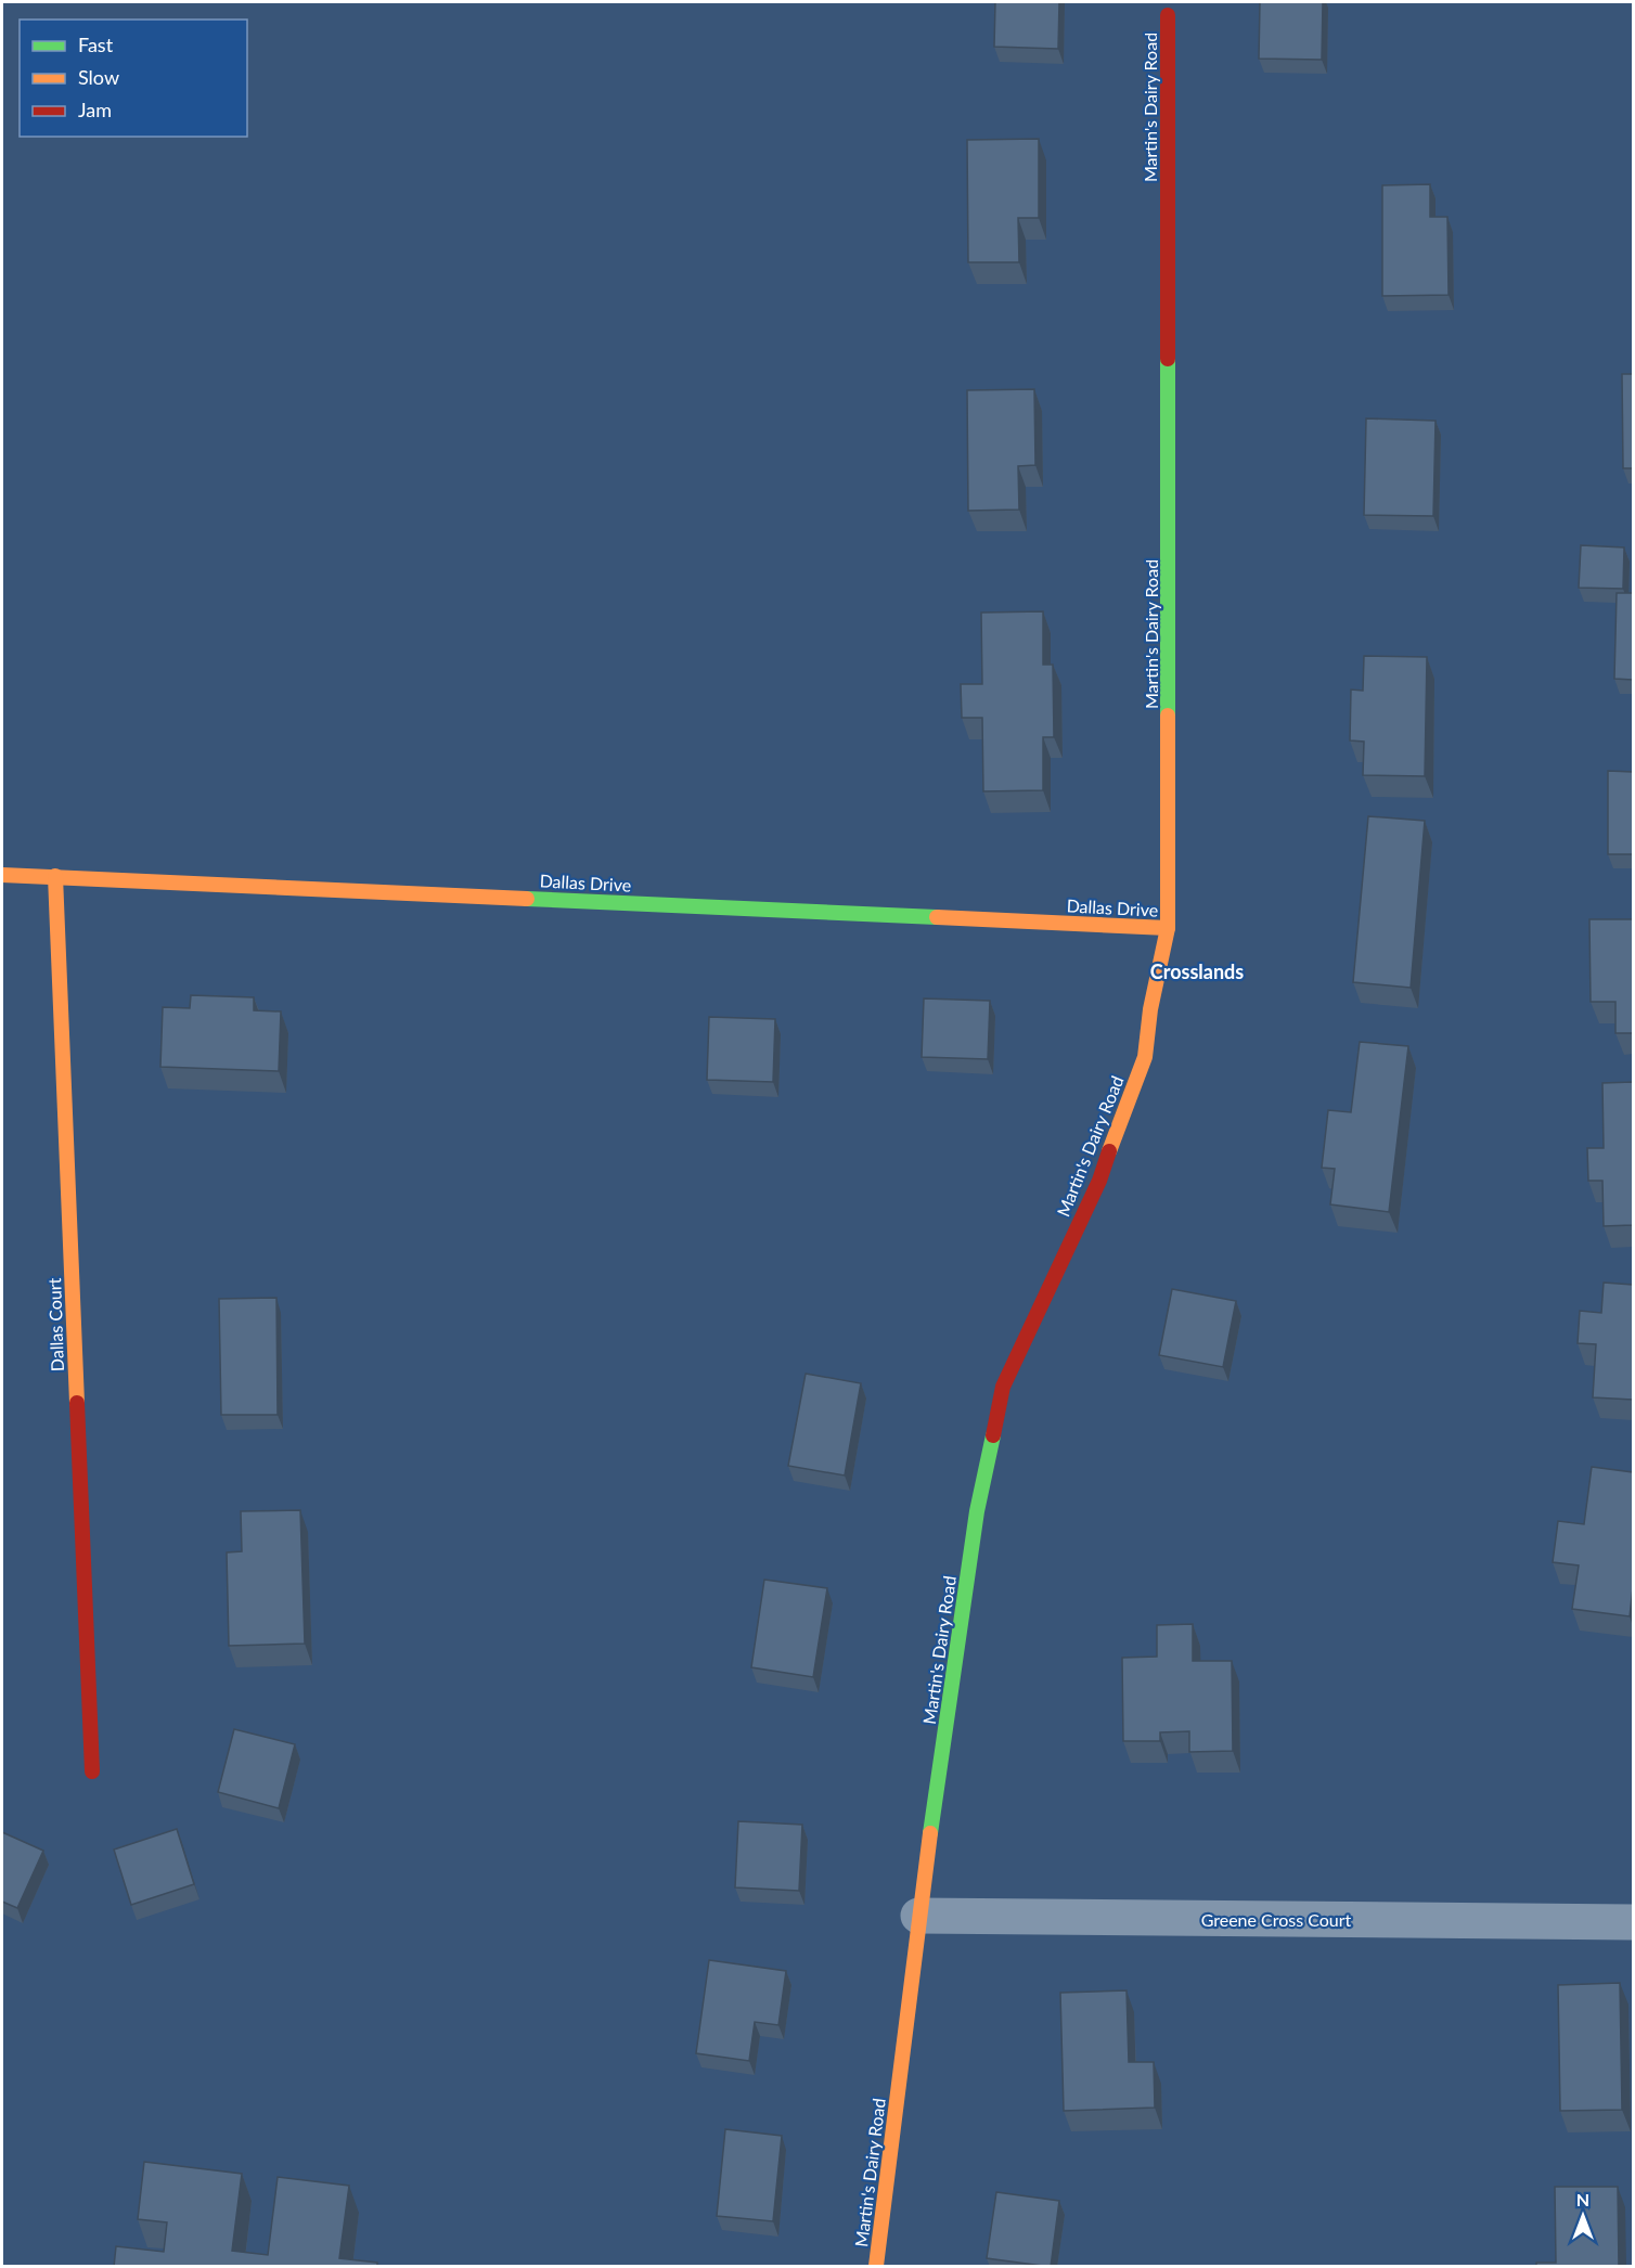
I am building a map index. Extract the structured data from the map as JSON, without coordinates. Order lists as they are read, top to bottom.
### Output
{
  "streets": {
    "street": [
      "Martin's Dairy Road",
      "Dallas Drive",
      "Dallas Court",
      "Greene Cross Court"
    ]
  },
  "crossings": [
    ["Martin's Dairy Road", "Dallas Drive"],
    ["Martin's Dairy Road", "Greene Cross Court"],
    ["Dallas Drive", "Dallas Court"]
  ],
  "districts": ["Crosslands"],
  "legend": ["Fast", "Slow", "Jam"],
  "north": "top"
}
